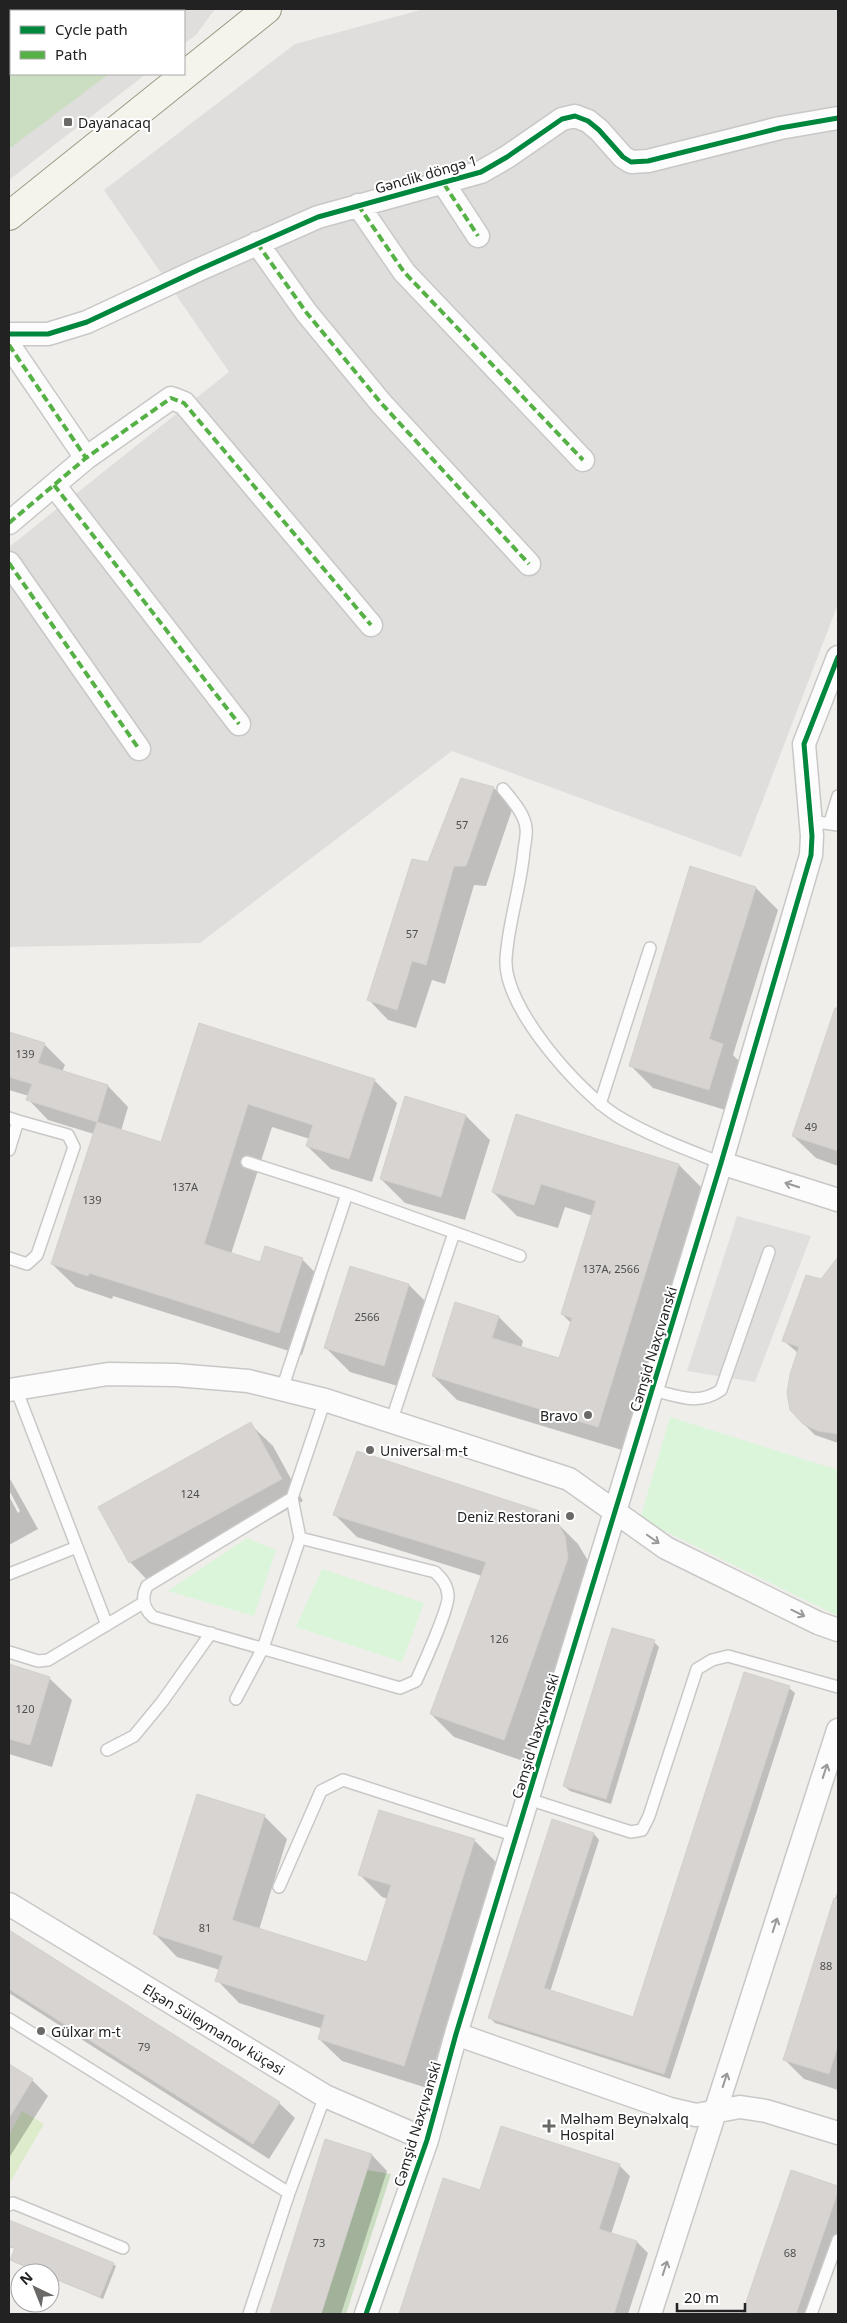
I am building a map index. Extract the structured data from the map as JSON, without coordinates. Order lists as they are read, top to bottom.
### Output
{
  "streets": {
    "street": ["Gənclik döngə 1", "Cəmşid Naxçıvanski", "Elşən Süleymanov küçəsi"]
  },
  "crossings": [
    ["Cəmşid Naxçıvanski", "Elşən Süleymanov küçəsi"]
  ],
  "places": {
    "transit": ["Dayanacaq"],
    "other": [
      "Bravo",
      "Universal m-t",
      "Deniz Restorani",
      "Gülxar m-t"
    ],
    "health": ["Məlhəm Beynəlxalq Hospital"]
  },
  "house_numbers": [
    "57",
    "57",
    "139",
    "49",
    "137A",
    "139",
    "137A, 2566",
    "2566",
    "124",
    "126",
    "120",
    "81",
    "88",
    "79",
    "73",
    "68"
  ],
  "legend": ["Cycle path", "Path"],
  "scale_bar": "20 m",
  "north": "top left"
}
